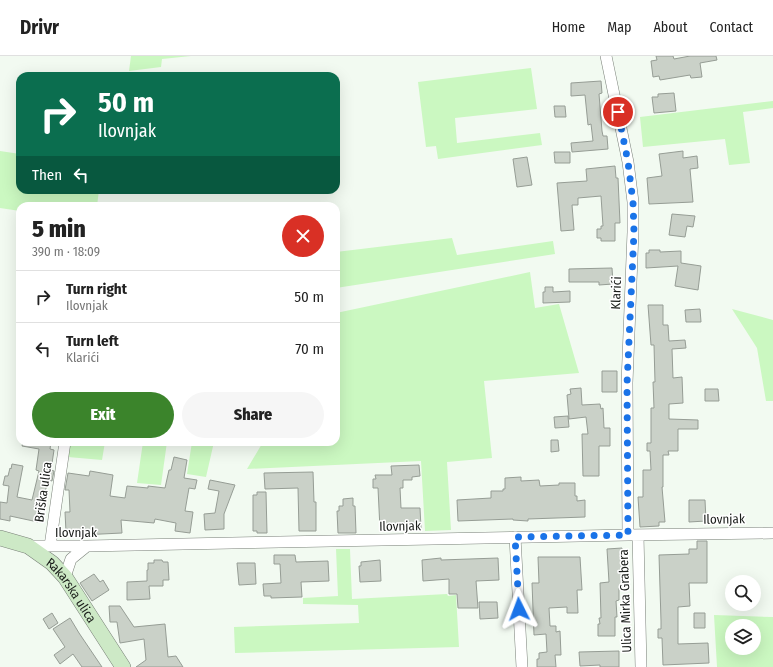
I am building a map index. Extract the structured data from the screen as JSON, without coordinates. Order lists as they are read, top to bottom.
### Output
{
  "streets": {
    "main road": ["Rakarska ulica"],
    "street": [
      "Klarići",
      "Briška ulica",
      "Ilovnjak",
      "Ulica Mirka Grabera"
    ]
  },
  "crossings": [
    ["Klarići", "Ilovnjak"],
    ["Klarići", "Ulica Mirka Grabera"],
    ["Briška ulica", "Ilovnjak"],
    ["Ilovnjak", "Rakarska ulica"],
    ["Ilovnjak", "Ulica Mirka Grabera"]
  ],
  "page": {
    "header": "Drivr",
    "nav": [
      "Home",
      "Map",
      "About",
      "Contact"
    ],
    "turn": ["50 m", "Ilovnjak"],
    "then": "Then",
    "heading": ["5 min", "390 m · 18:09"],
    "list": [
      {
        "name": "Turn right",
        "note": "Ilovnjak",
        "value": "50 m"
      },
      {
        "name": "Turn left",
        "note": "Klarići",
        "value": "70 m"
      }
    ],
    "buttons": ["Exit", "Share"]
  }
}
